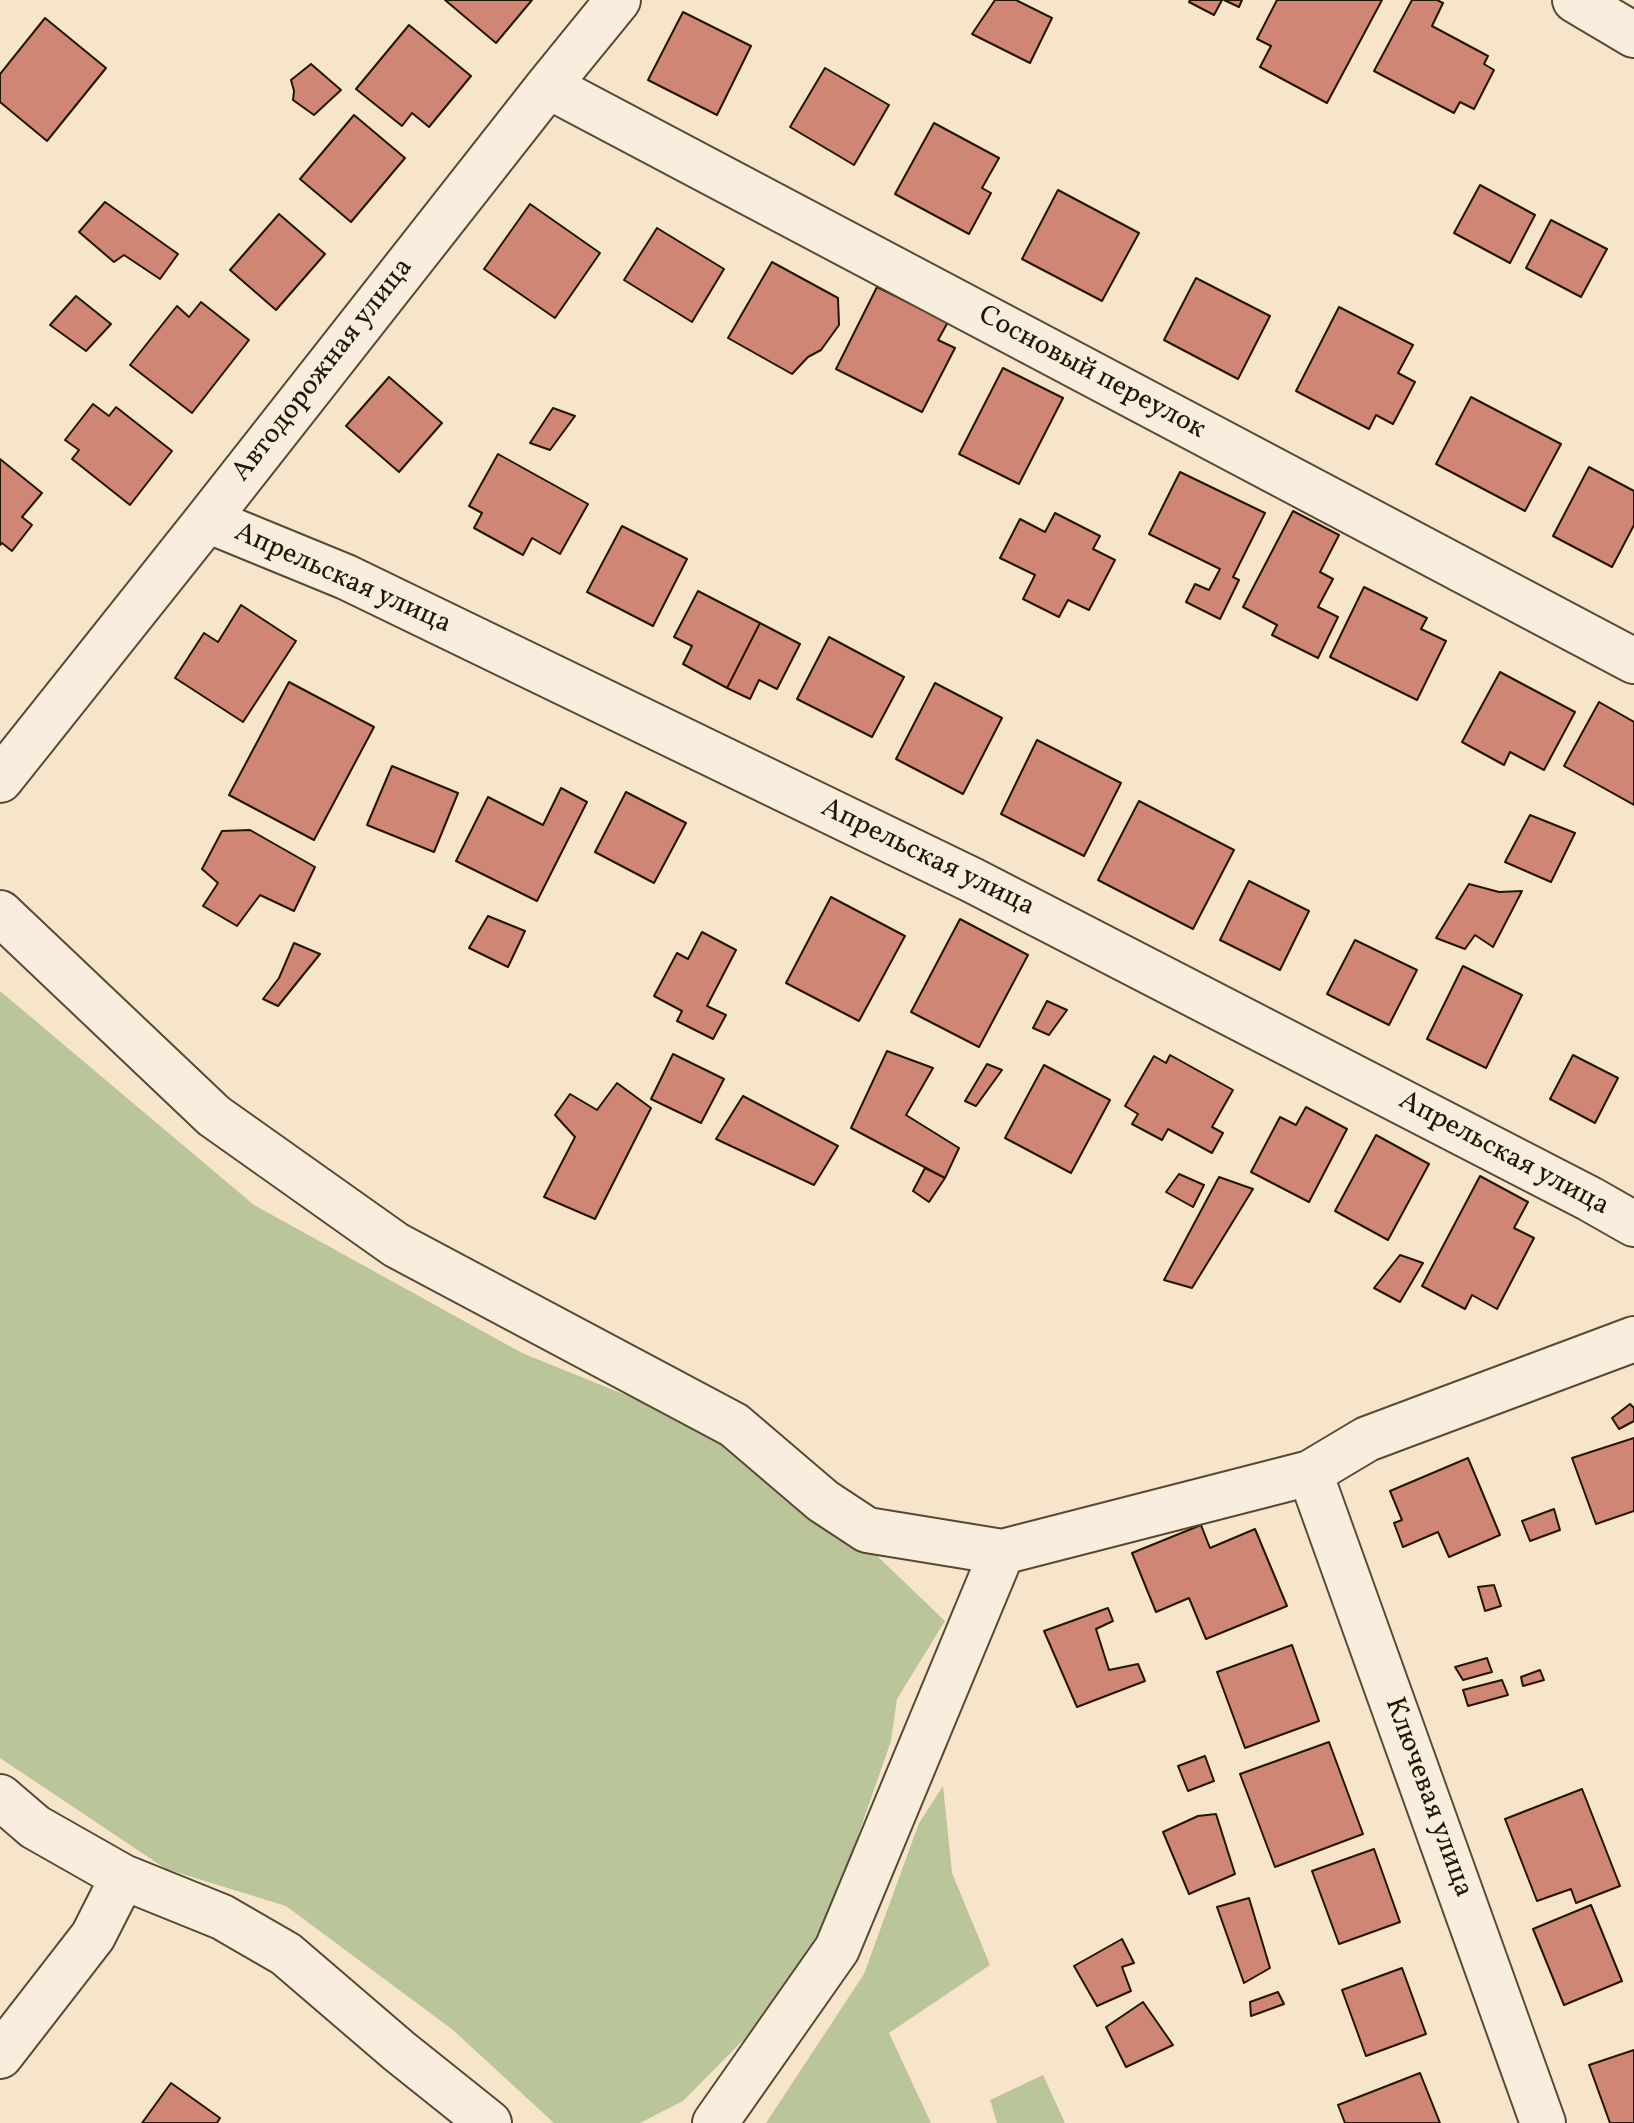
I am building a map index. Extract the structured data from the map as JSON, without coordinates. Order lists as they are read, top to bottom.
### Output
{
  "streets": {
    "street": [
      "Автодорожная улица",
      "Сосновый переулок",
      "Апрельская улица",
      "Ключевая улица"
    ]
  },
  "crossings": [
    ["Автодорожная улица", "Сосновый переулок"],
    ["Автодорожная улица", "Апрельская улица"]
  ]
}
